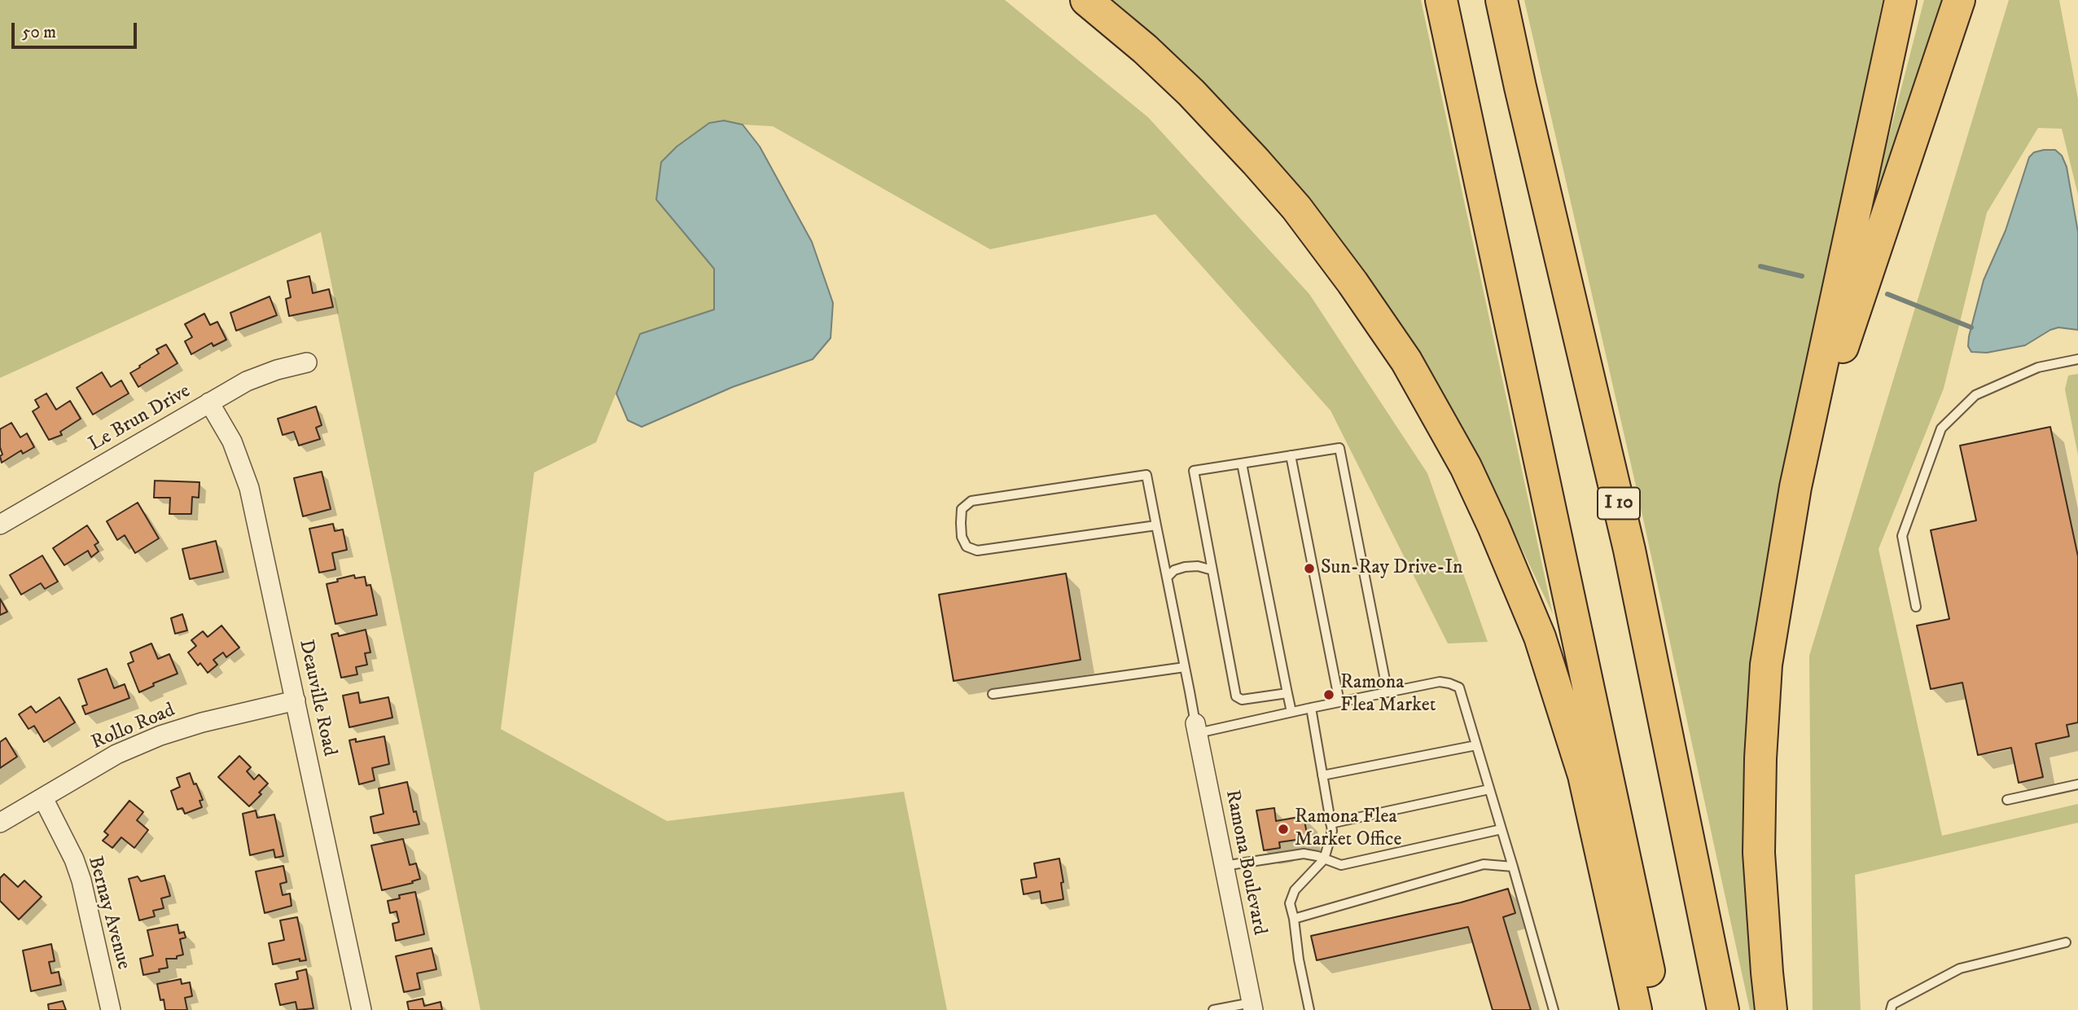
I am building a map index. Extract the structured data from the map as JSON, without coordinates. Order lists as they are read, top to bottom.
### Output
{
  "streets": {
    "highway": ["I 10"],
    "street": [
      "Le Brun Drive",
      "Deauville Road",
      "Rollo Road",
      "Ramona Boulevard",
      "Bernay Avenue"
    ]
  },
  "crossings": [
    ["Le Brun Drive", "Deauville Road"],
    ["Deauville Road", "Rollo Road"],
    ["Rollo Road", "Bernay Avenue"]
  ],
  "places": ["Sun-Ray Drive-In", "Ramona Flea Market", "Ramona Flea Market Office"],
  "scale_bar": "50 m"
}
